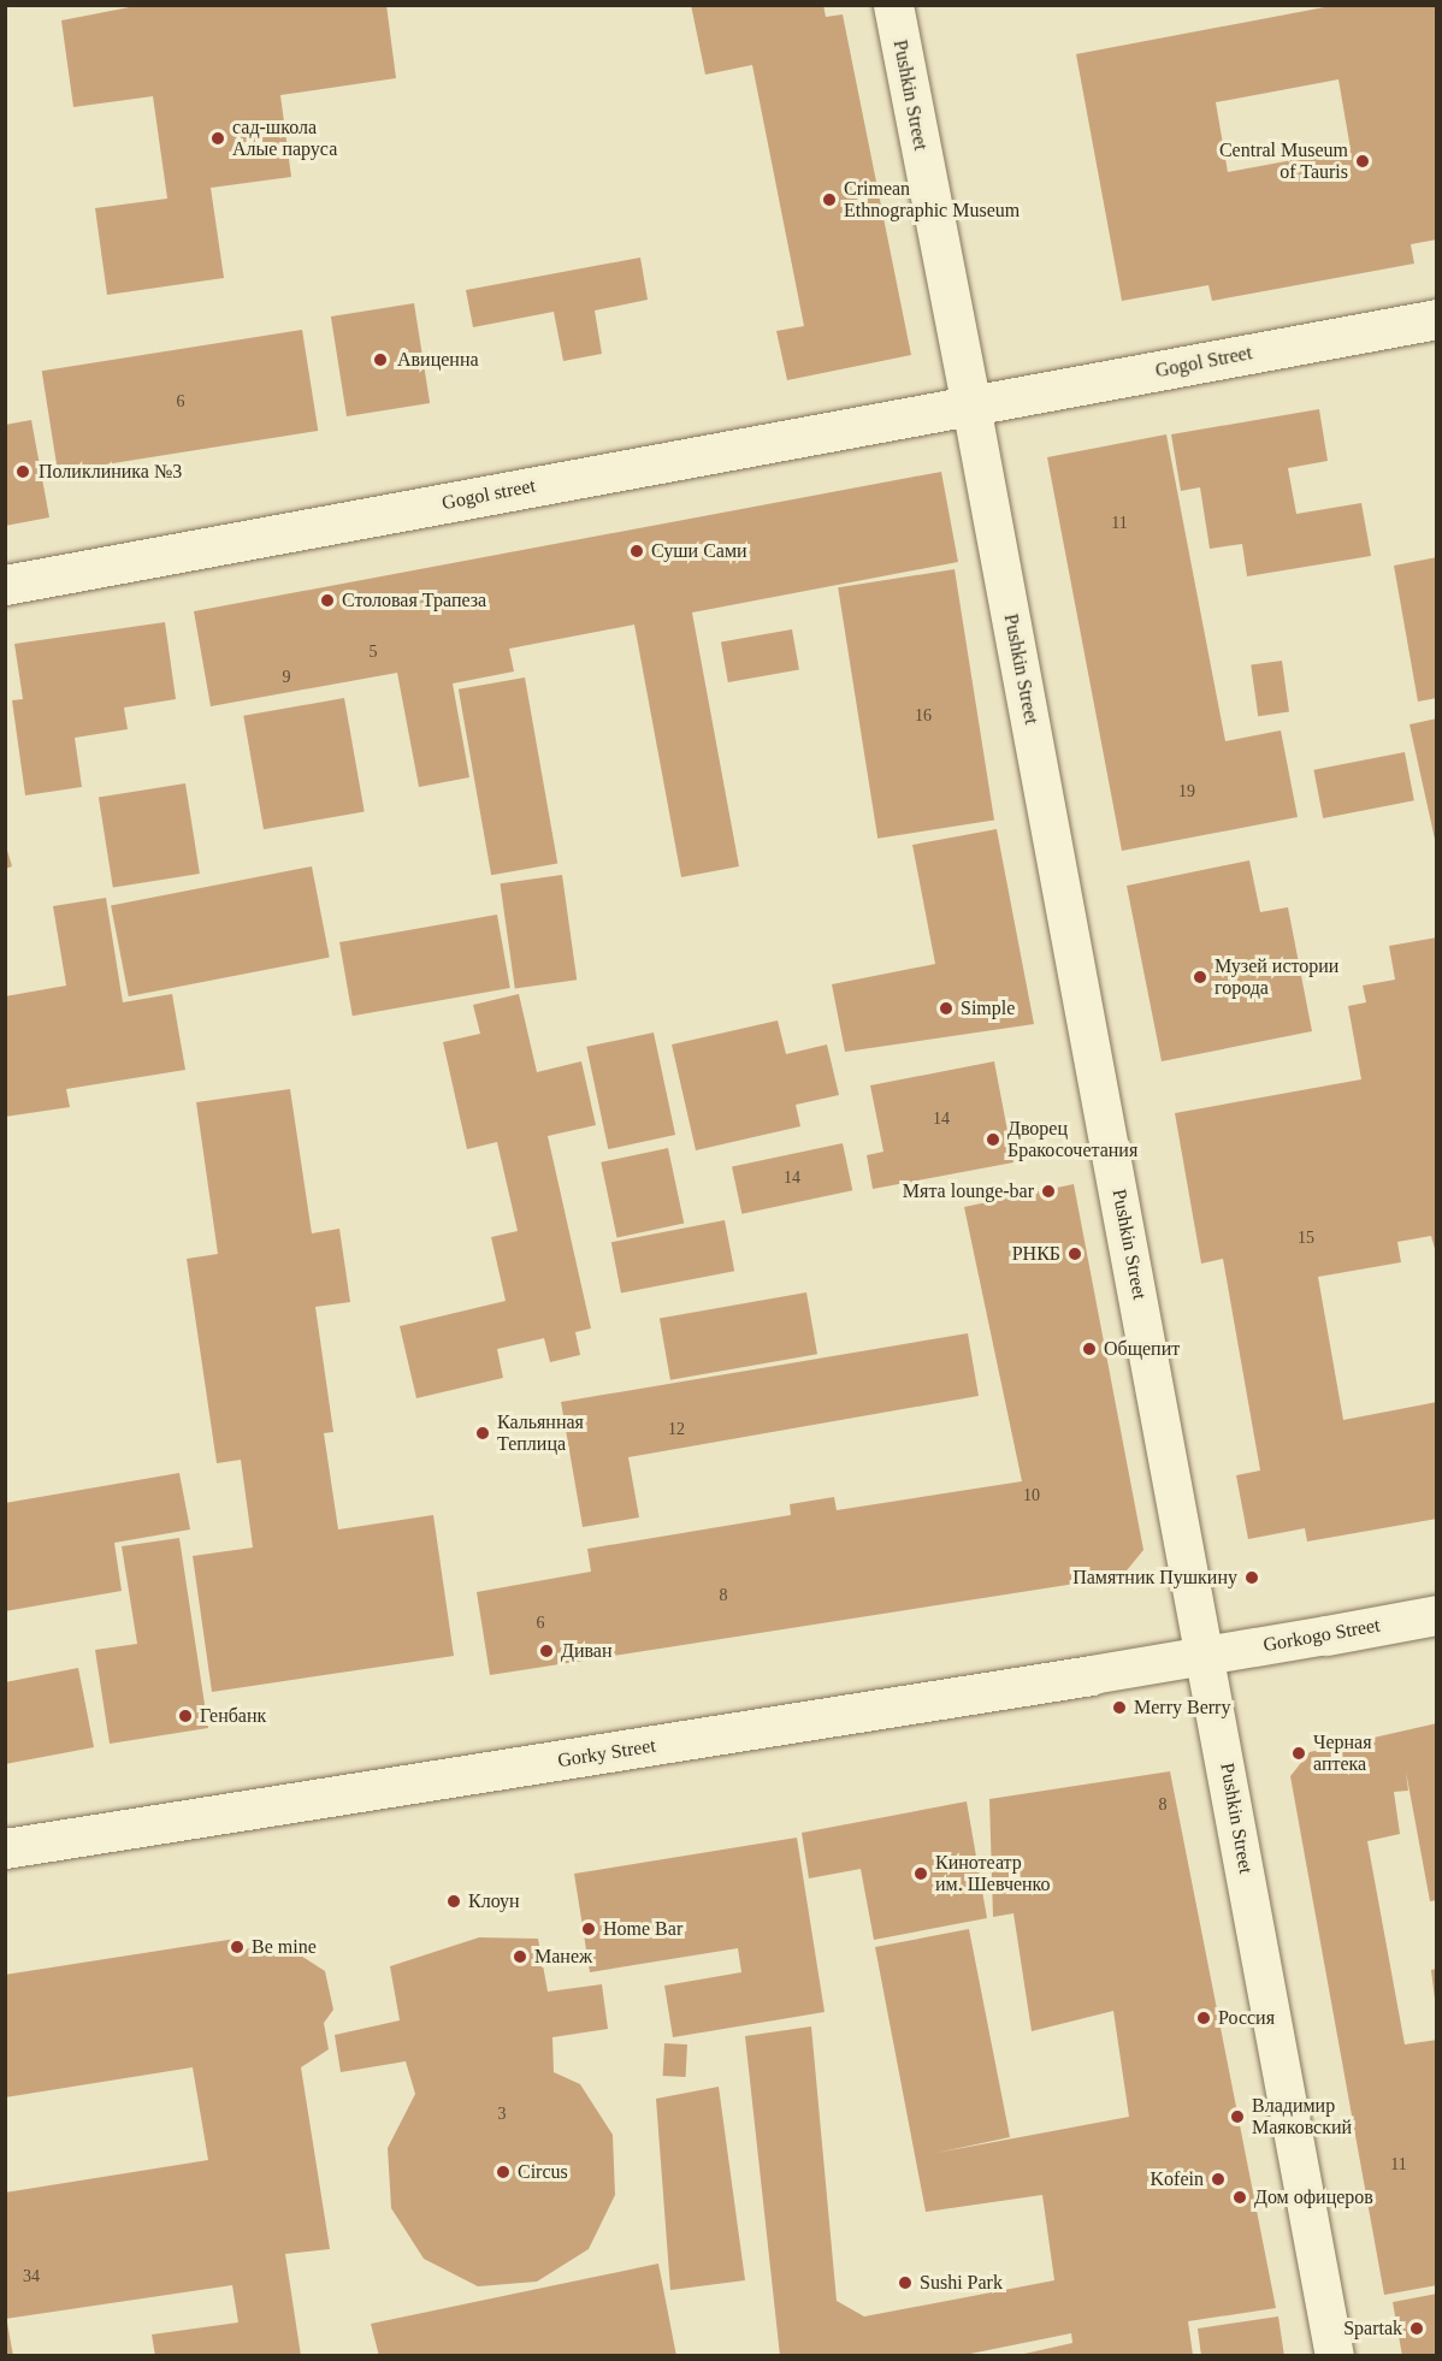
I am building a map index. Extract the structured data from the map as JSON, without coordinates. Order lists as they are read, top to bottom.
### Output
{
  "streets": {
    "street": [
      "Pushkin Street",
      "Gogol Street",
      "Gogol street",
      "Gorkogo Street",
      "Gorky Street"
    ]
  },
  "crossings": [
    ["Pushkin Street", "Gogol Street"],
    ["Pushkin Street", "Gogol street"],
    ["Pushkin Street", "Gorkogo Street"],
    ["Pushkin Street", "Gorky Street"],
    ["Gogol Street", "Gogol street"],
    ["Gorkogo Street", "Gorky Street"]
  ],
  "places": [
    "сад-школа Алые паруса",
    "Central Museum of Tauris",
    "Crimean Ethnographic Museum",
    "Авиценна",
    "Поликлиника №3",
    "Суши Сами",
    "Столовая Трапеза",
    "Музей истории города",
    "Simple",
    "Дворец Бракосочетания",
    "Мята lounge-bar",
    "РНКБ",
    "Общепит",
    "Кальянная Теплица",
    "Памятник Пушкину",
    "Диван",
    "Merry Berry",
    "Генбанк",
    "Черная аптека",
    "Кинотеатр им. Шевченко",
    "Клоун",
    "Home Bar",
    "Be mine",
    "Манеж",
    "Россия",
    "Владимир Маяковский",
    "Circus",
    "Kofein",
    "Дом офицеров",
    "Sushi Park",
    "Spartak"
  ],
  "house_numbers": [
    "6",
    "11",
    "5",
    "9",
    "16",
    "19",
    "14",
    "14",
    "15",
    "12",
    "10",
    "8",
    "6",
    "8",
    "3",
    "11",
    "34"
  ]
}
